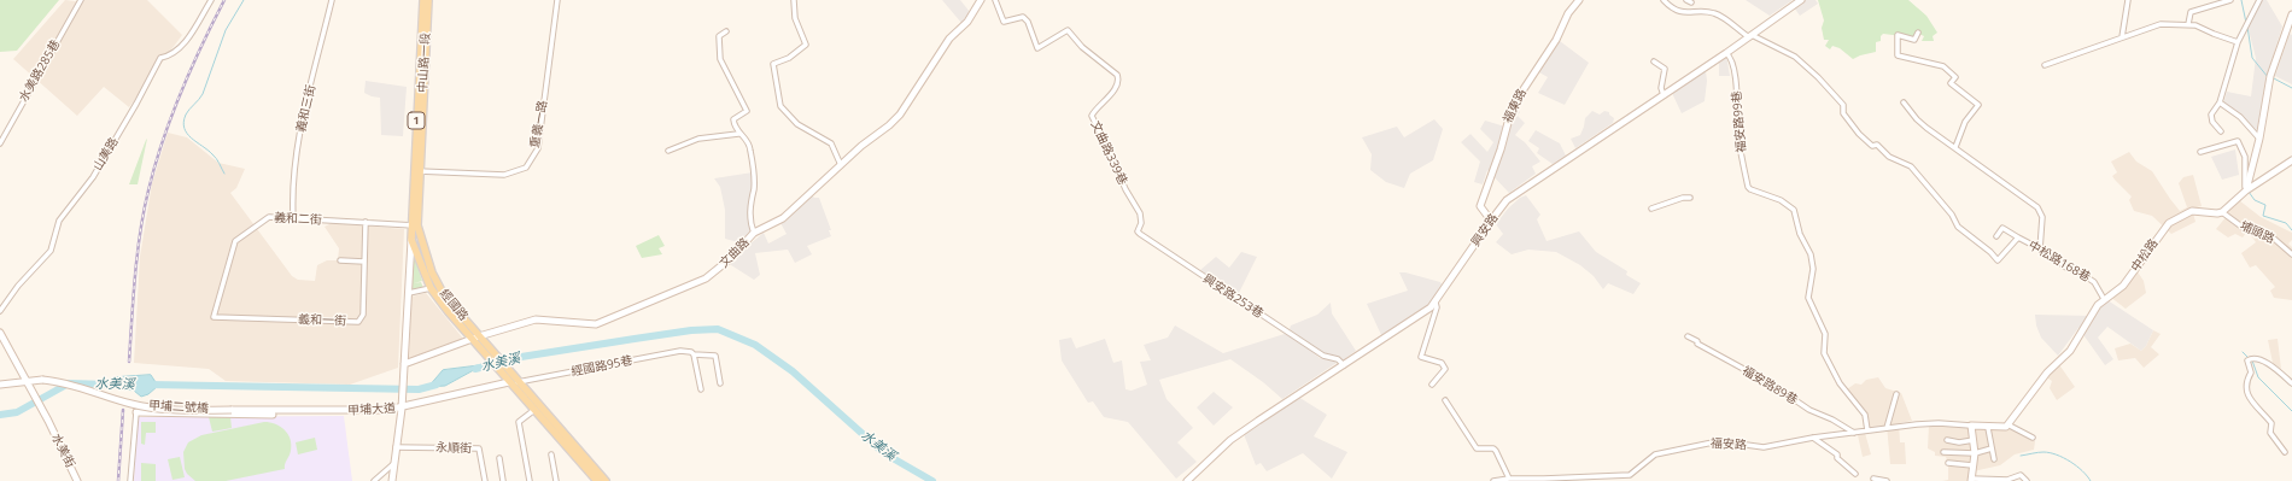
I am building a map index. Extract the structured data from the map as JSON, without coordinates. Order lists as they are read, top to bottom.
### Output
{
  "streets": {
    "main road": ["中山路一段", "1", "經國路"],
    "street": [
      "水美路285巷",
      "福東路",
      "義和三街",
      "福安路99巷",
      "重義一路",
      "文曲路339巷",
      "山美路",
      "義和二街",
      "興安路",
      "埔頭路",
      "文曲路",
      "中松路",
      "中松路168巷",
      "興安路253巷",
      "義和一街",
      "經國路95巷",
      "福安路89巷",
      "甲埔二號橋",
      "甲埔大道",
      "福安路",
      "永順街",
      "水美街"
    ]
  },
  "crossings": [
    ["中山路一段", "重義一路"],
    ["中山路一段", "義和二街"],
    ["中山路一段", "文曲路"],
    ["中山路一段", "經國路"],
    ["中山路一段", "甲埔大道"],
    ["福東路", "興安路"],
    ["義和三街", "義和二街"],
    ["1", "經國路"],
    ["1", "經國路95巷"],
    ["1", "甲埔大道"],
    ["福安路99巷", "興安路"],
    ["福安路99巷", "福安路"],
    ["文曲路339巷", "興安路253巷"],
    ["義和二街", "經國路"],
    ["義和二街", "義和一街"],
    ["興安路", "中松路168巷"],
    ["興安路", "興安路253巷"],
    ["埔頭路", "中松路"],
    ["文曲路", "經國路"],
    ["中松路", "中松路168巷"],
    ["經國路", "經國路95巷"],
    ["經國路", "甲埔大道"],
    ["經國路95巷", "甲埔大道"],
    ["福安路89巷", "福安路"],
    ["甲埔二號橋", "甲埔大道"],
    ["甲埔二號橋", "水美街"]
  ],
  "water": ["水美溪"]
}
